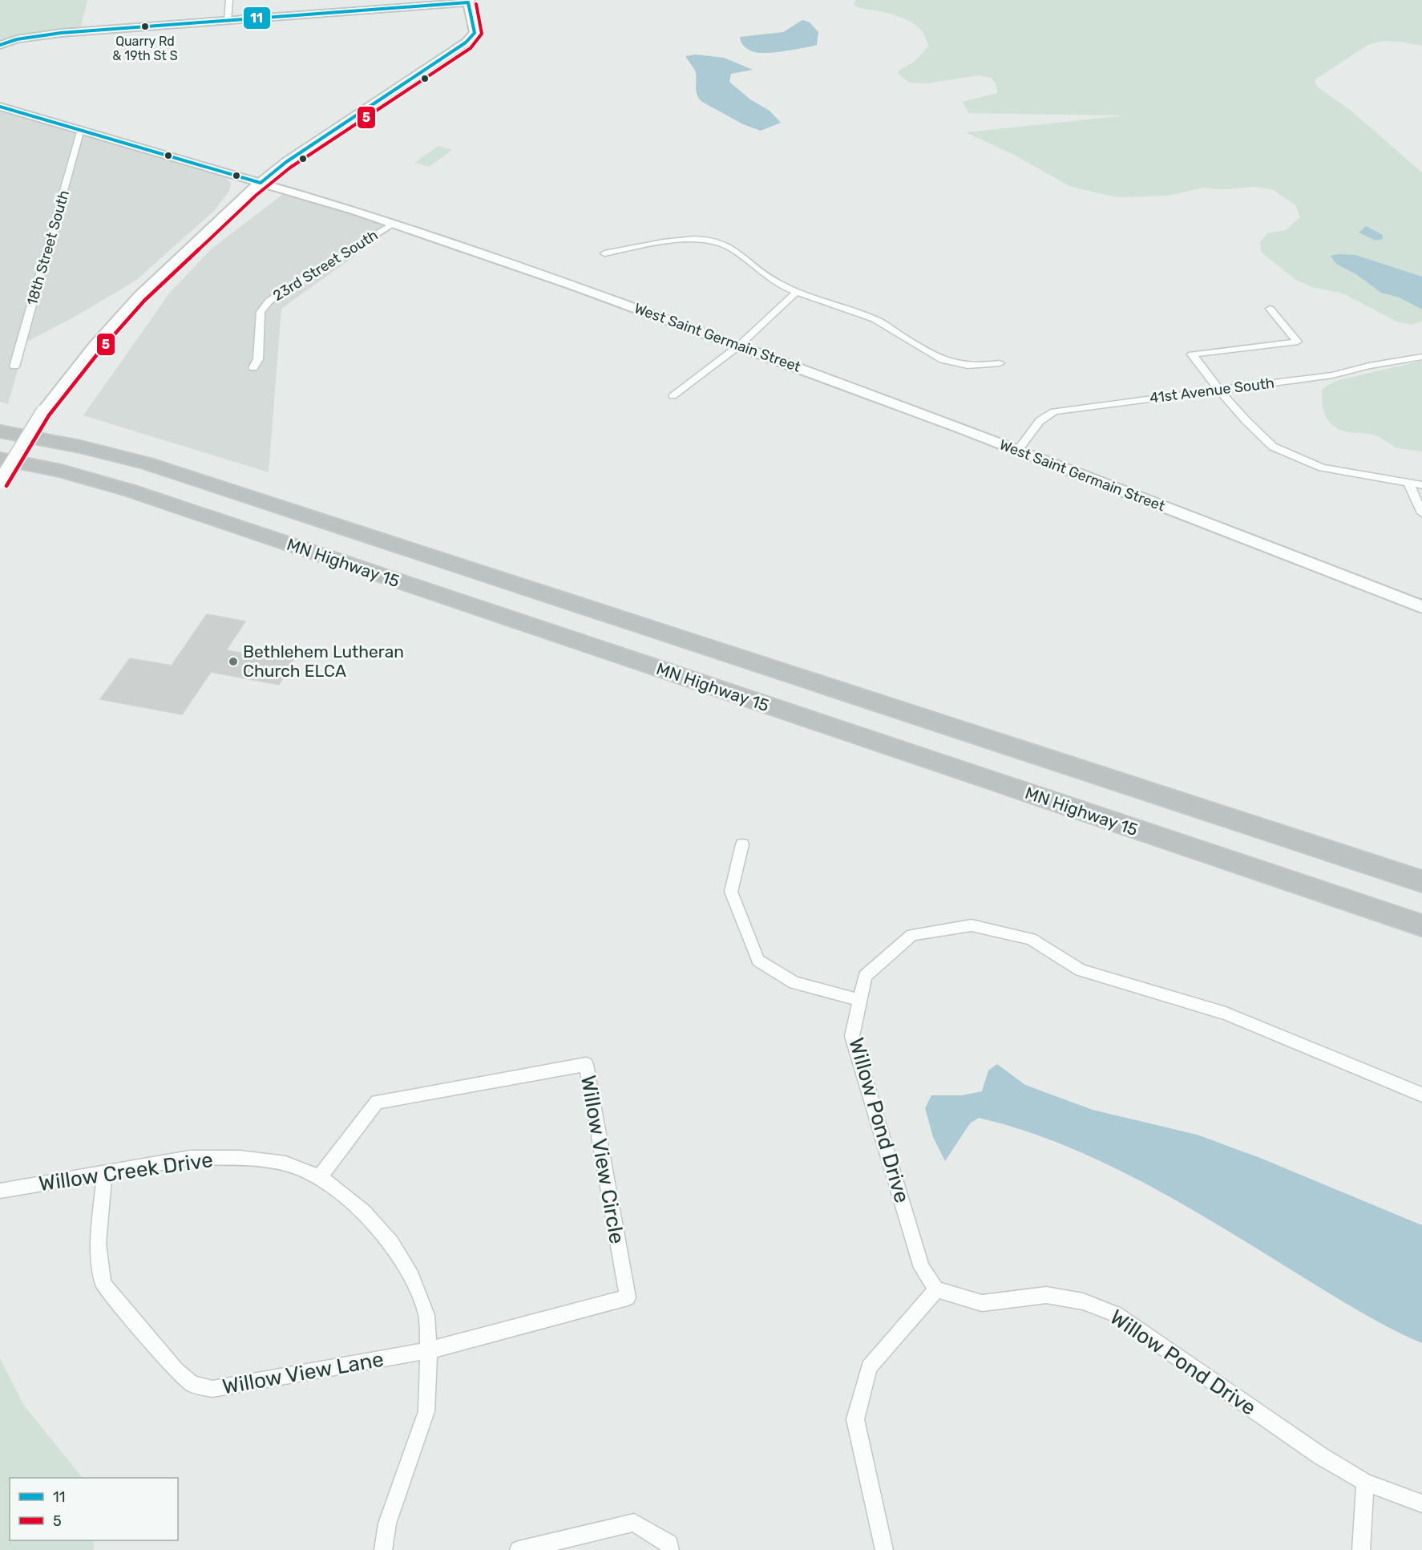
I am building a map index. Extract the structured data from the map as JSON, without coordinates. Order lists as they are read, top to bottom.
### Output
{
  "streets": {
    "highway": ["MN Highway 15"],
    "street": [
      "18th Street South",
      "23rd Street South",
      "West Saint Germain Street",
      "41st Avenue South",
      "Willow Pond Drive",
      "Willow View Circle",
      "Willow Creek Drive",
      "Willow View Lane"
    ]
  },
  "crossings": [
    ["18th Street South", "West Saint Germain Street"],
    ["23rd Street South", "West Saint Germain Street"],
    ["West Saint Germain Street", "41st Avenue South"],
    ["Willow View Circle", "Willow Creek Drive"],
    ["Willow View Circle", "Willow View Lane"],
    ["Willow Creek Drive", "Willow View Lane"]
  ],
  "places": ["Quarry Rd & 19th St S", "Bethlehem Lutheran Church ELCA"],
  "lines": ["transit line 11", "transit line 5"],
  "legend": ["11", "5"]
}
